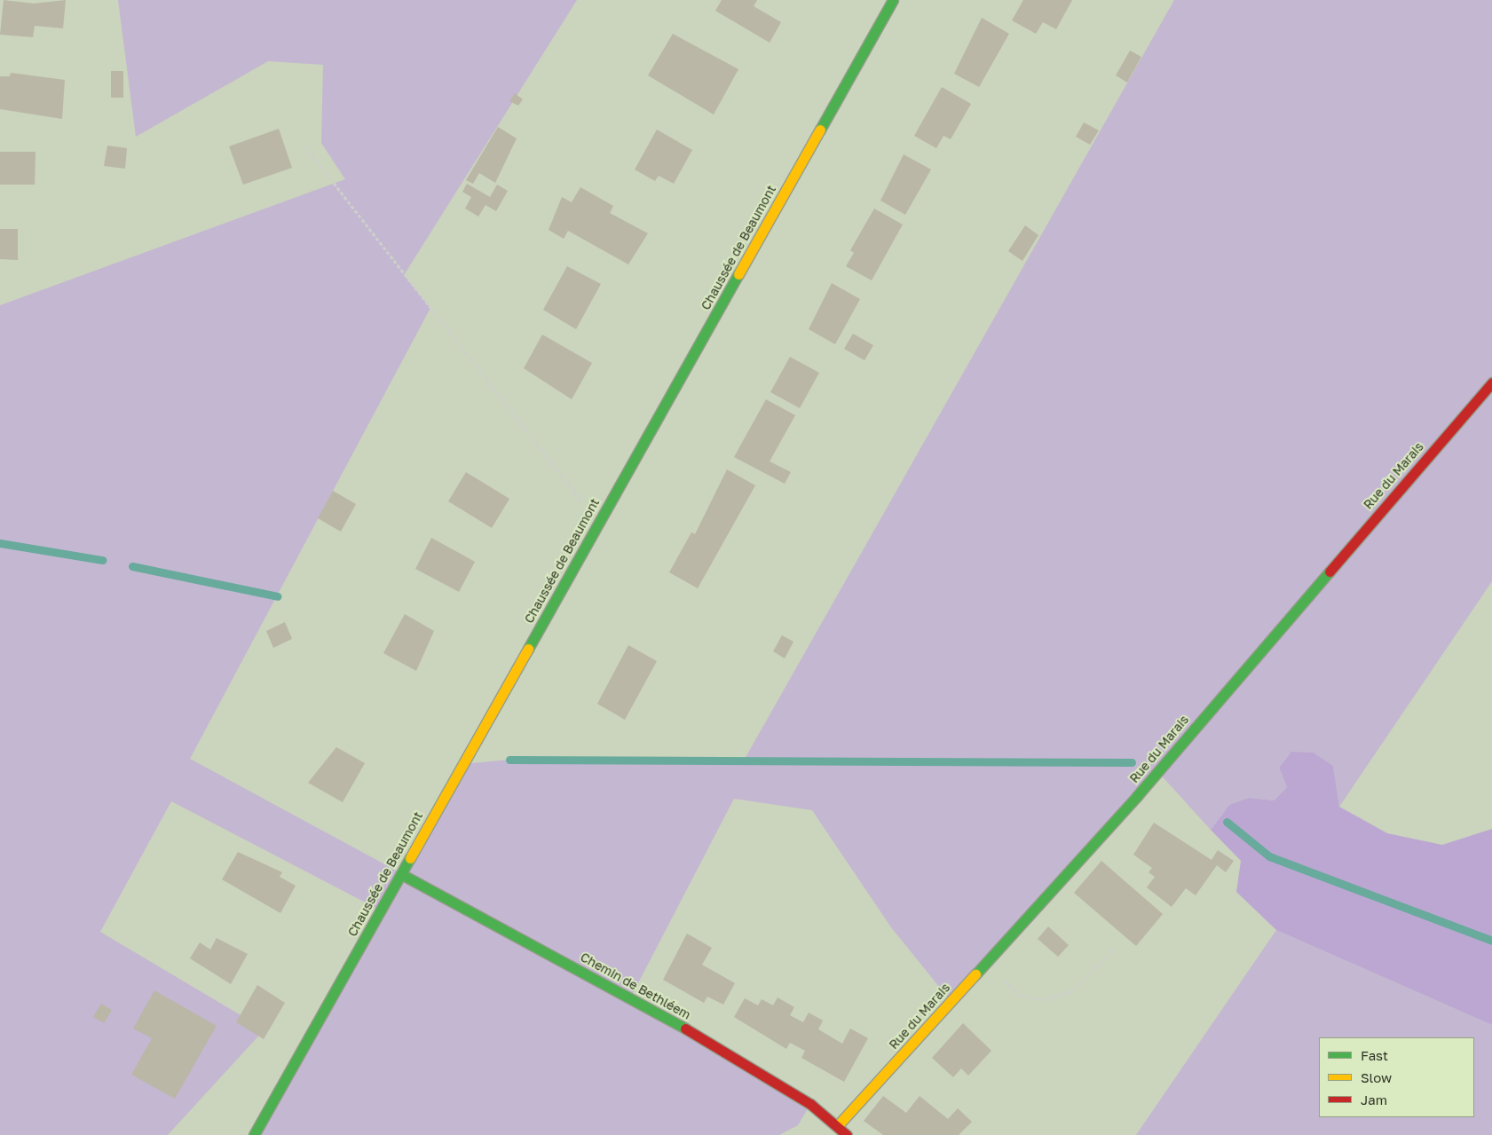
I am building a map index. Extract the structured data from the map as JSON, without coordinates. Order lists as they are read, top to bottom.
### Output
{
  "streets": {
    "street": ["Chaussée de Beaumont", "Rue du Marais", "Chemin de Bethléem"]
  },
  "crossings": [
    ["Chaussée de Beaumont", "Chemin de Bethléem"],
    ["Rue du Marais", "Chemin de Bethléem"]
  ],
  "legend": ["Fast", "Slow", "Jam"]
}
